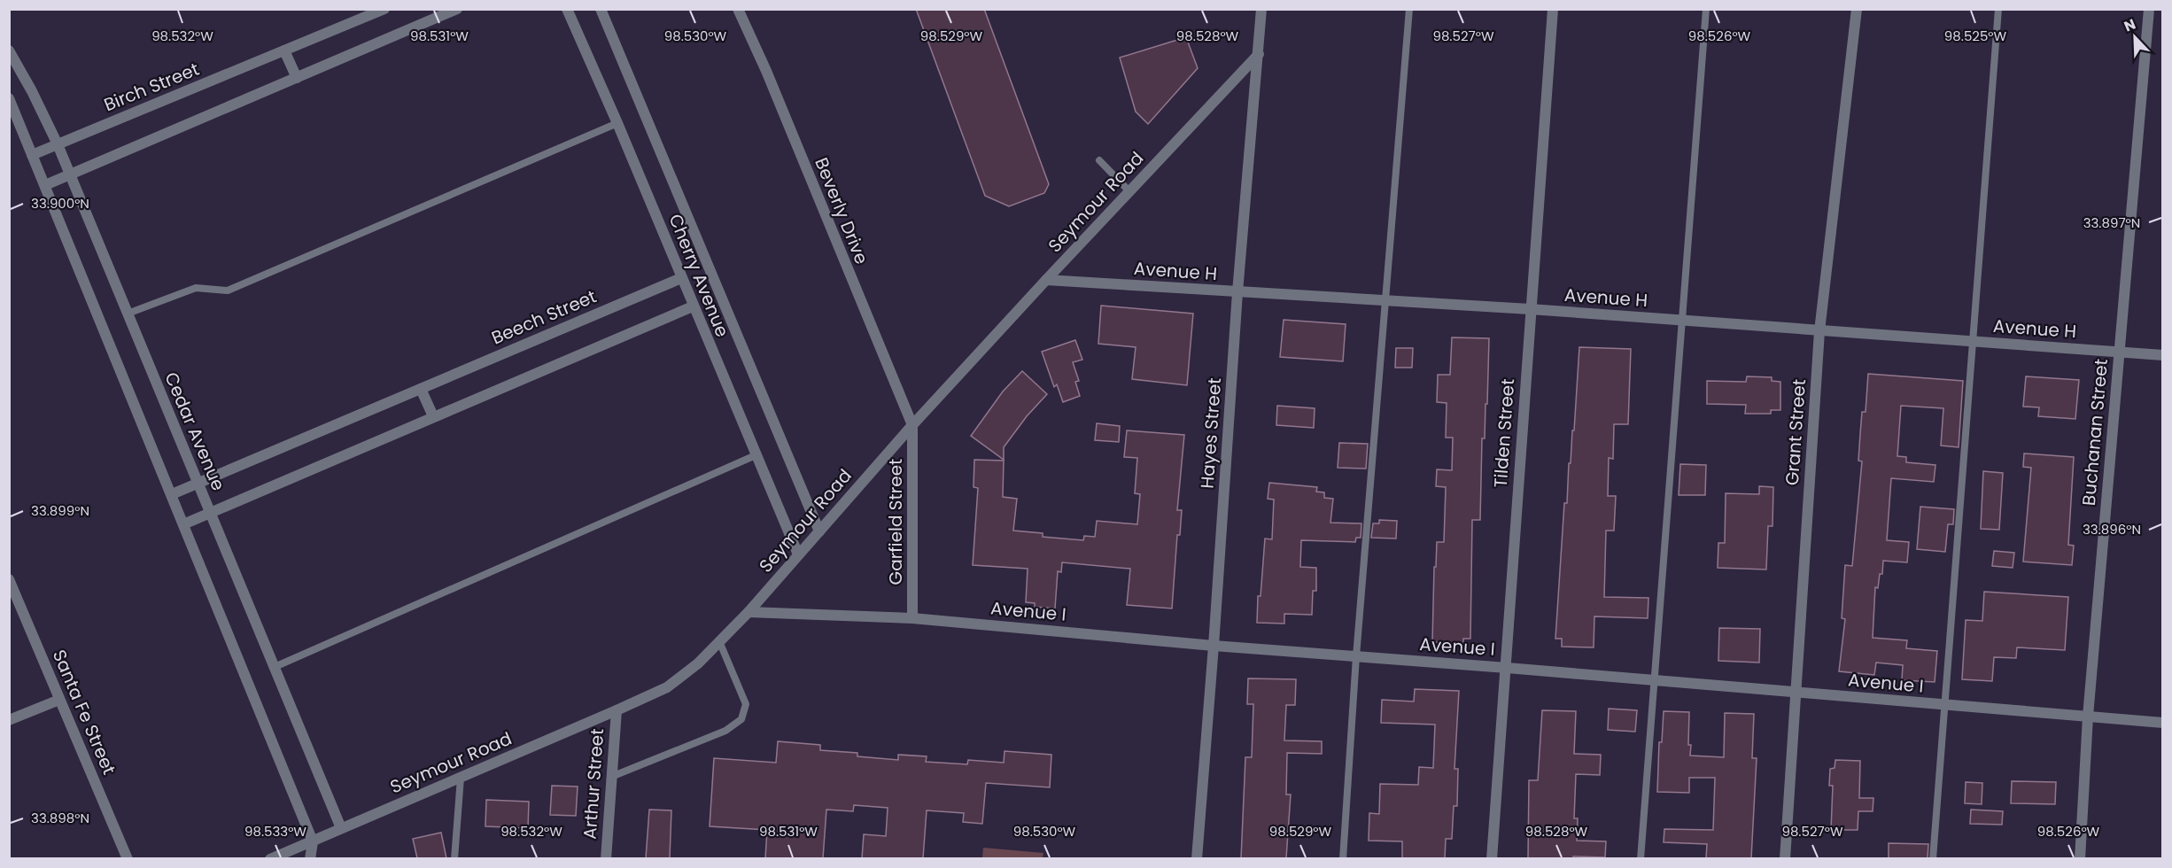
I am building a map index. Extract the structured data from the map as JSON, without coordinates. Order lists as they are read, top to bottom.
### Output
{
  "streets": {
    "street": [
      "Birch Street",
      "Seymour Road",
      "Beverly Drive",
      "Avenue H",
      "Cherry Avenue",
      "Beech Street",
      "Cedar Avenue",
      "Grant Street",
      "Buchanan Street",
      "Hayes Street",
      "Tilden Street",
      "Garfield Street",
      "Avenue I",
      "Santa Fe Street",
      "Arthur Street"
    ]
  },
  "crossings": [
    ["Birch Street", "Cedar Avenue"],
    ["Seymour Road", "Beverly Drive"],
    ["Seymour Road", "Avenue H"],
    ["Seymour Road", "Cherry Avenue"],
    ["Seymour Road", "Cedar Avenue"],
    ["Seymour Road", "Hayes Street"],
    ["Seymour Road", "Garfield Street"],
    ["Seymour Road", "Avenue I"],
    ["Seymour Road", "Arthur Street"],
    ["Beverly Drive", "Garfield Street"],
    ["Avenue H", "Grant Street"],
    ["Avenue H", "Buchanan Street"],
    ["Avenue H", "Hayes Street"],
    ["Avenue H", "Tilden Street"],
    ["Cherry Avenue", "Beech Street"],
    ["Beech Street", "Cedar Avenue"],
    ["Grant Street", "Avenue I"],
    ["Buchanan Street", "Avenue I"],
    ["Hayes Street", "Avenue I"],
    ["Tilden Street", "Avenue I"],
    ["Garfield Street", "Avenue I"]
  ],
  "north": "top left",
  "coordinates": [
    "98.532°W",
    "98.531°W",
    "98.530°W",
    "98.529°W",
    "98.528°W",
    "98.526°W",
    "98.525°W",
    "98.527°W",
    "33.900°N",
    "33.897°N",
    "33.899°N",
    "33.896°N",
    "33.898°N",
    "98.533°W"
  ]
}
